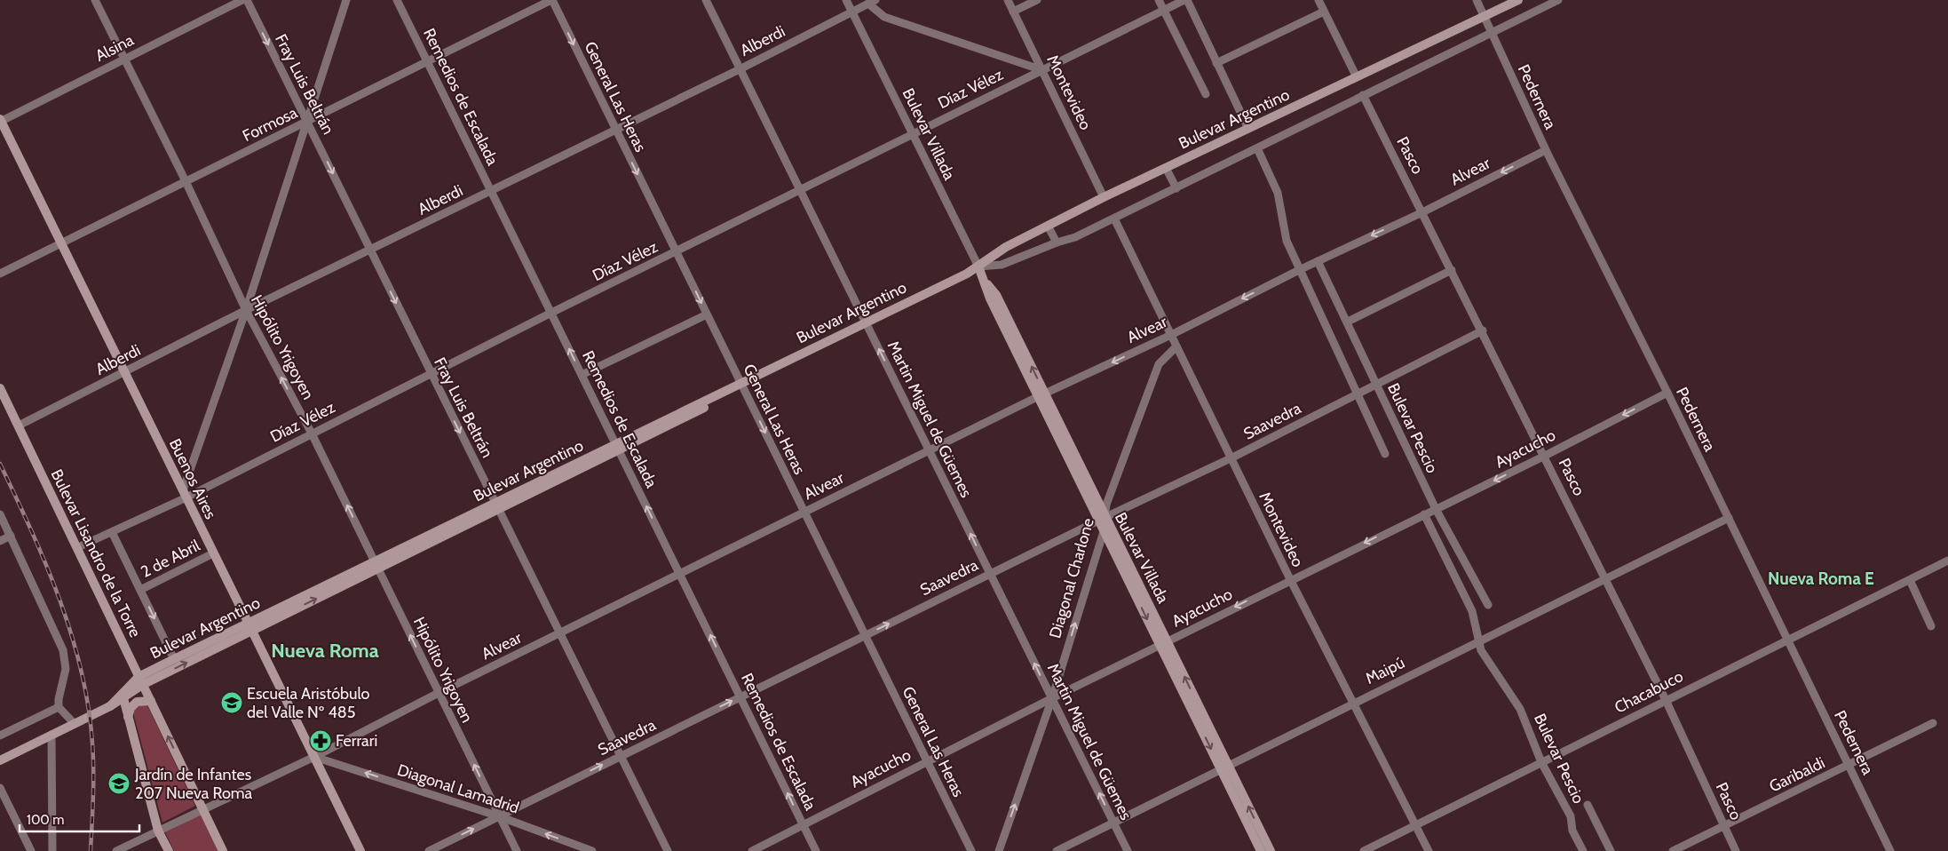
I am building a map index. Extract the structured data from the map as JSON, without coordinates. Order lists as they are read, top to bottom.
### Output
{
  "streets": {
    "main road": [
      "Bulevar Argentino",
      "Bulevar Villada",
      "Buenos Aires",
      "Bulevar Lisandro de la Torre"
    ],
    "street": [
      "Alberdi",
      "Alsina",
      "Fray Luis Beltrán",
      "Díaz Vélez",
      "Montevideo",
      "Remedios de Escalada",
      "General Las Heras",
      "Pedernera",
      "Formosa",
      "Pasco",
      "Alvear",
      "Hipólito Yrigoyen",
      "Martin Miguel de Güemes",
      "Saavedra",
      "Bulevar Pescio",
      "Ayacucho",
      "2 de Abril",
      "Diagonal Charlone",
      "Maipú",
      "Chacabuco",
      "Garibaldi",
      "Diagonal Lamadrid"
    ]
  },
  "crossings": [
    ["Alberdi", "Fray Luis Beltrán"],
    ["Alberdi", "Remedios de Escalada"],
    ["Alberdi", "General Las Heras"],
    ["Alberdi", "Bulevar Villada"],
    ["Alberdi", "Hipólito Yrigoyen"],
    ["Alberdi", "Martin Miguel de Güemes"],
    ["Alberdi", "Buenos Aires"],
    ["Alberdi", "Bulevar Lisandro de la Torre"],
    ["Alsina", "Hipólito Yrigoyen"],
    ["Alsina", "Buenos Aires"],
    ["Fray Luis Beltrán", "Díaz Vélez"],
    ["Fray Luis Beltrán", "Bulevar Argentino"],
    ["Fray Luis Beltrán", "Formosa"],
    ["Fray Luis Beltrán", "Alvear"],
    ["Fray Luis Beltrán", "Saavedra"],
    ["Díaz Vélez", "Montevideo"],
    ["Díaz Vélez", "Remedios de Escalada"],
    ["Díaz Vélez", "General Las Heras"],
    ["Díaz Vélez", "Bulevar Villada"],
    ["Díaz Vélez", "Hipólito Yrigoyen"],
    ["Díaz Vélez", "Martin Miguel de Güemes"],
    ["Díaz Vélez", "Buenos Aires"],
    ["Díaz Vélez", "Bulevar Lisandro de la Torre"],
    ["Montevideo", "Bulevar Argentino"],
    ["Montevideo", "Alvear"],
    ["Montevideo", "Saavedra"],
    ["Montevideo", "Ayacucho"],
    ["Montevideo", "Diagonal Charlone"],
    ["Montevideo", "Maipú"],
    ["Montevideo", "Chacabuco"],
    ["Remedios de Escalada", "Bulevar Argentino"],
    ["Remedios de Escalada", "Formosa"],
    ["Remedios de Escalada", "Alvear"],
    ["Remedios de Escalada", "Saavedra"],
    ["Remedios de Escalada", "Ayacucho"],
    ["General Las Heras", "Bulevar Argentino"],
    ["General Las Heras", "Formosa"],
    ["General Las Heras", "Alvear"],
    ["General Las Heras", "Saavedra"],
    ["General Las Heras", "Ayacucho"],
    ["Pedernera", "Bulevar Argentino"],
    ["Pedernera", "Alvear"],
    ["Pedernera", "Ayacucho"],
    ["Pedernera", "Maipú"],
    ["Pedernera", "Chacabuco"],
    ["Pedernera", "Garibaldi"],
    ["Bulevar Argentino", "Bulevar Villada"],
    ["Bulevar Argentino", "Hipólito Yrigoyen"],
    ["Bulevar Argentino", "Martin Miguel de Güemes"],
    ["Bulevar Argentino", "Buenos Aires"],
    ["Bulevar Argentino", "Bulevar Lisandro de la Torre"],
    ["Formosa", "Hipólito Yrigoyen"],
    ["Formosa", "Buenos Aires"],
    ["Bulevar Villada", "Alvear"],
    ["Bulevar Villada", "Saavedra"],
    ["Bulevar Villada", "Ayacucho"],
    ["Bulevar Villada", "Diagonal Charlone"],
    ["Bulevar Villada", "Maipú"],
    ["Pasco", "Alvear"],
    ["Pasco", "Saavedra"],
    ["Pasco", "Ayacucho"],
    ["Pasco", "Maipú"],
    ["Pasco", "Chacabuco"],
    ["Pasco", "Garibaldi"],
    ["Alvear", "Hipólito Yrigoyen"],
    ["Alvear", "Martin Miguel de Güemes"],
    ["Alvear", "Bulevar Pescio"],
    ["Alvear", "Buenos Aires"],
    ["Alvear", "Bulevar Lisandro de la Torre"],
    ["Alvear", "Diagonal Lamadrid"],
    ["Hipólito Yrigoyen", "Saavedra"],
    ["Hipólito Yrigoyen", "Diagonal Lamadrid"],
    ["Martin Miguel de Güemes", "Saavedra"],
    ["Martin Miguel de Güemes", "Ayacucho"],
    ["Martin Miguel de Güemes", "Diagonal Charlone"],
    ["Martin Miguel de Güemes", "Maipú"],
    ["Saavedra", "Bulevar Pescio"],
    ["Saavedra", "Diagonal Charlone"],
    ["Saavedra", "Diagonal Lamadrid"],
    ["Bulevar Pescio", "Ayacucho"],
    ["Bulevar Pescio", "Maipú"],
    ["Bulevar Pescio", "Chacabuco"],
    ["Ayacucho", "Diagonal Charlone"],
    ["Buenos Aires", "2 de Abril"],
    ["Buenos Aires", "Diagonal Lamadrid"]
  ],
  "one_way": [
    "Fray Luis Beltrán",
    "Remedios de Escalada",
    "General Las Heras",
    "Hipólito Yrigoyen",
    "Martin Miguel de Güemes",
    "Saavedra",
    "Ayacucho",
    "Diagonal Charlone",
    "Diagonal Lamadrid"
  ],
  "districts": ["Nueva Roma E", "Nueva Roma"],
  "places": {
    "school or university": ["Escuela Aristóbulo del Valle Nº 485", "Jardín de Infantes 207 Nueva Roma"],
    "pharmacy": ["Ferrari"]
  },
  "scale_bar": "100 m"
}
